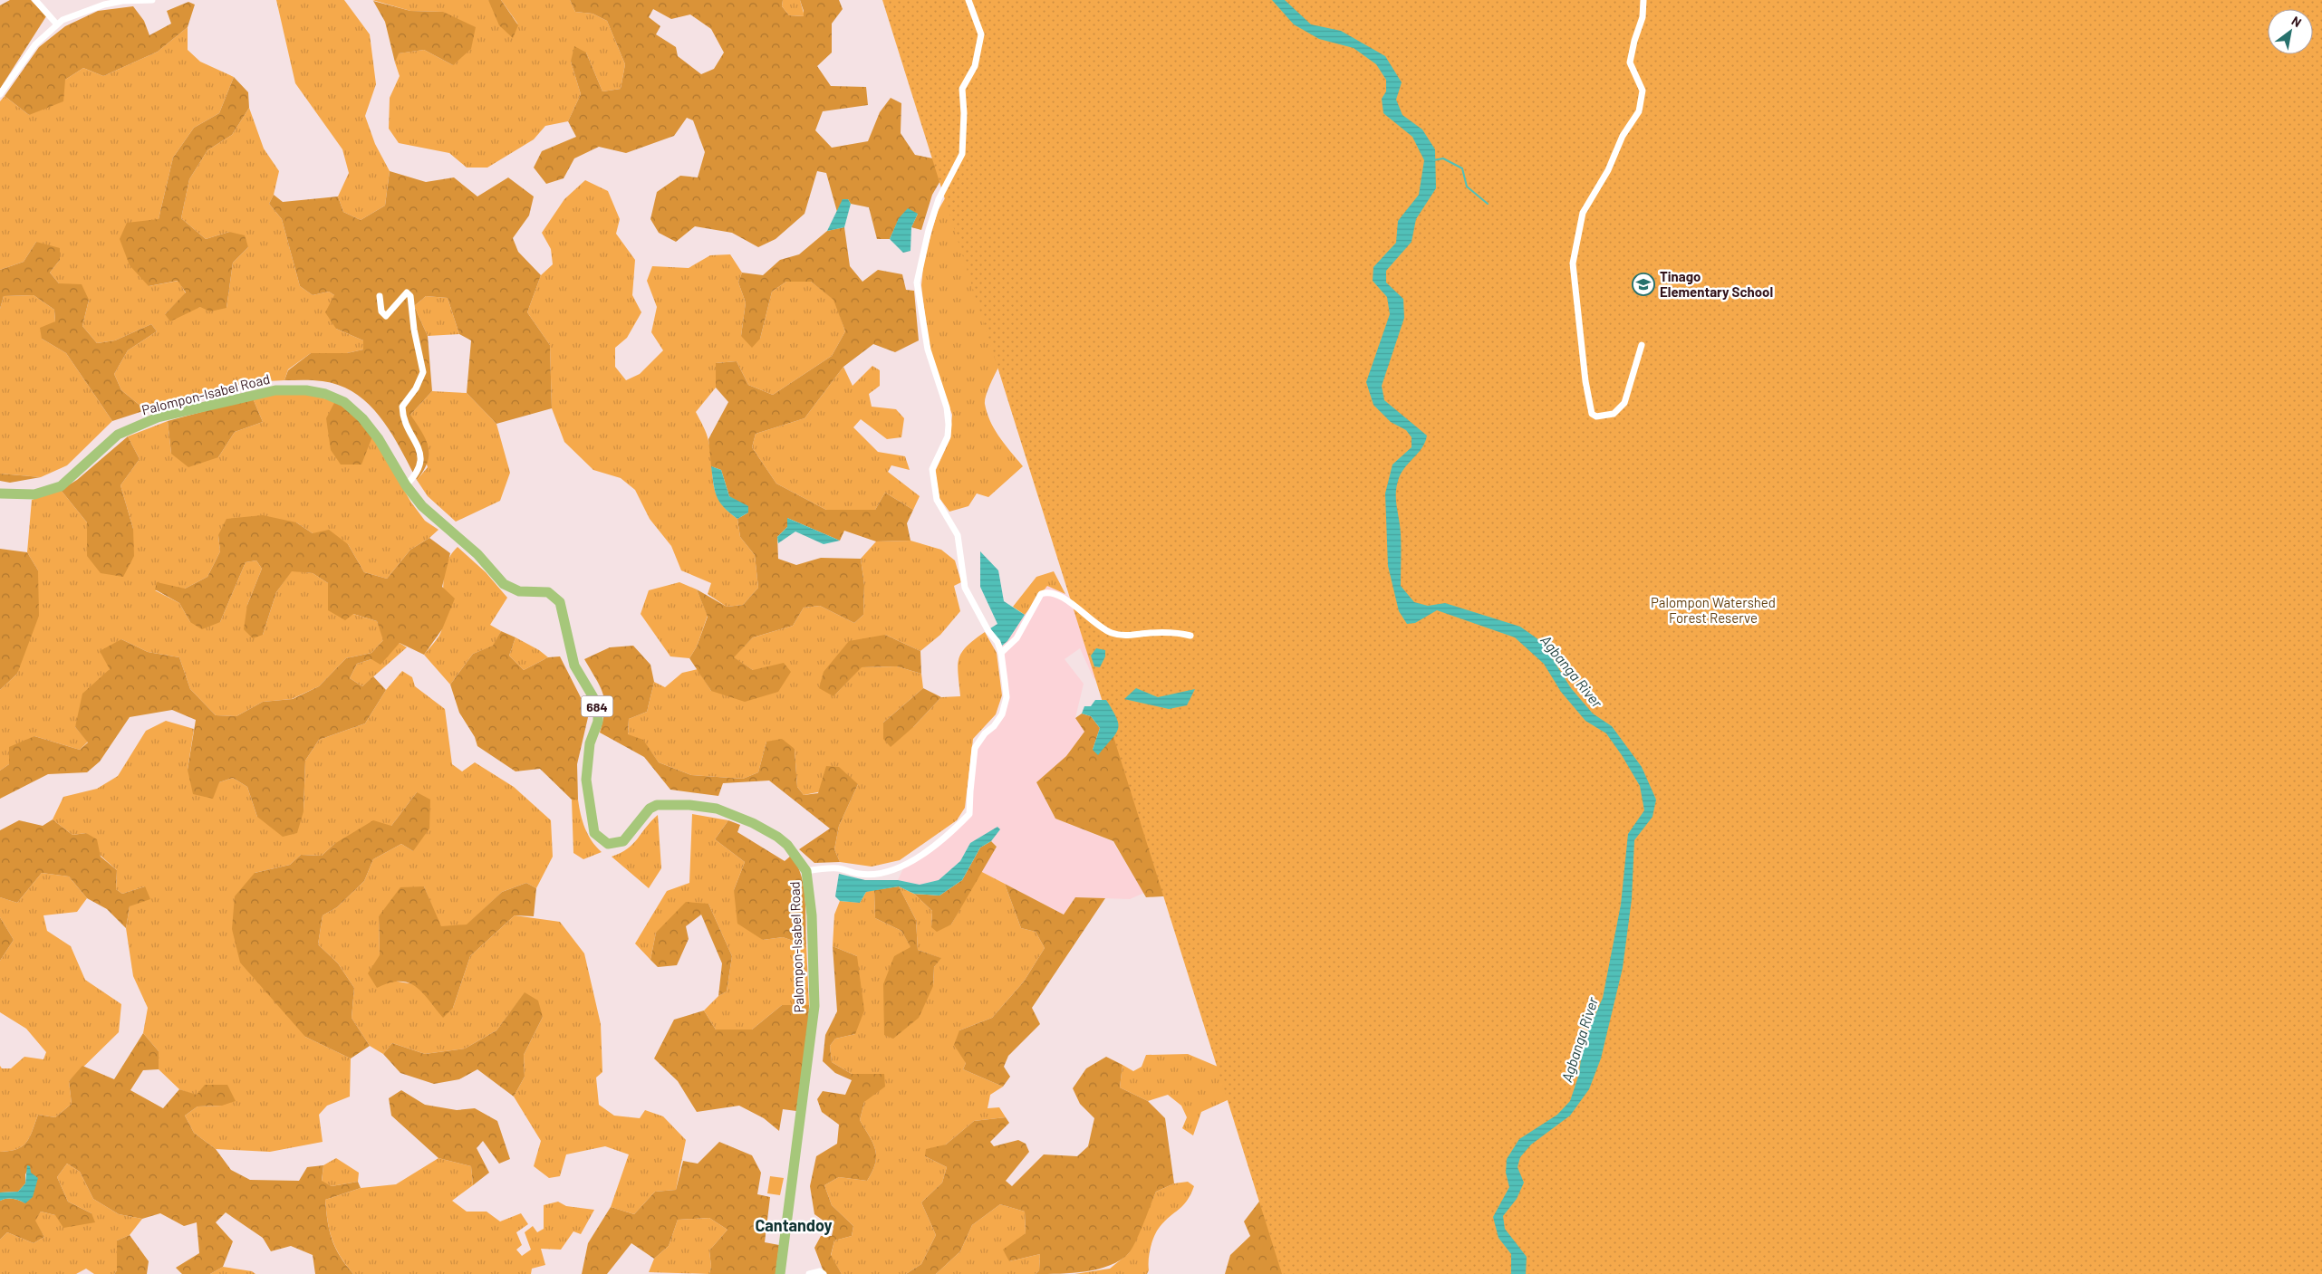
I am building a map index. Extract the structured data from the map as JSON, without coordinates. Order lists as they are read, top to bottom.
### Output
{
  "streets": {
    "highway": ["Palompon-Isabel Road", "684"]
  },
  "districts": ["Cantandoy"],
  "water": ["Agbanga River"],
  "parks": ["Palompon Watershed Forest Reserve"],
  "places": {
    "school or university": ["Tinago Elementary School"]
  },
  "north": "top right"
}
